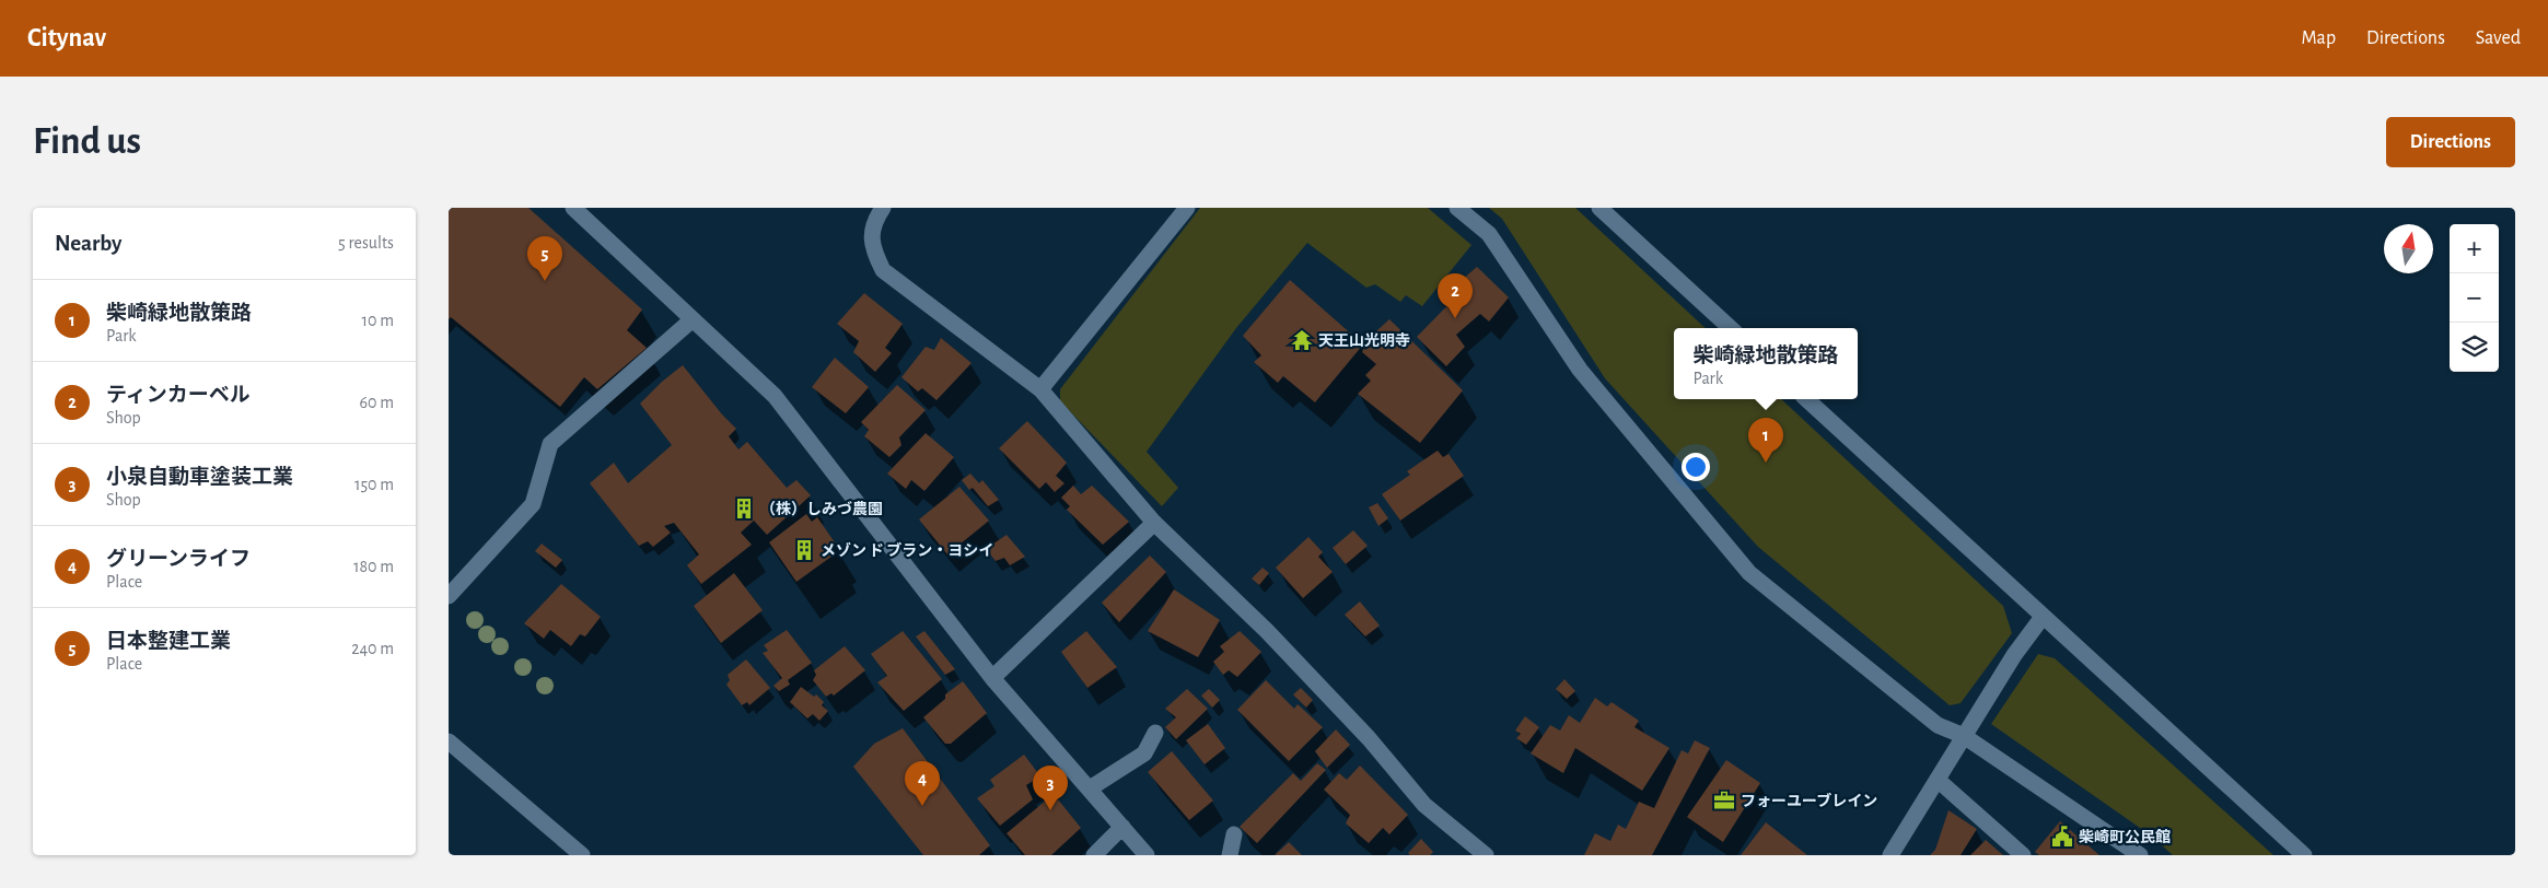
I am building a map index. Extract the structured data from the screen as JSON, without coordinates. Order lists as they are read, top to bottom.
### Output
{
  "places": {
    "temple": ["天王山光明寺"],
    "building": ["（株）しみづ農園", "メゾン ド ブラン・ヨシイ"],
    "office": ["フォーユーブレイン"],
    "public building": ["柴崎町公民館"]
  },
  "north": "top",
  "page": {
    "header": "Citynav",
    "nav": ["Map", "Directions", "Saved"],
    "buttons": "Directions",
    "title": "Find us",
    "heading": ["Nearby", "5 results"],
    "map_buttons": ["+", "−"],
    "pins": [
      "5",
      "2",
      "1",
      "4",
      "3"
    ],
    "list": [
      {
        "mark": "1",
        "name": "柴崎緑地散策路",
        "note": "Park",
        "value": "10 m"
      },
      {
        "mark": "2",
        "name": "ティンカーベル",
        "note": "Shop",
        "value": "60 m"
      },
      {
        "mark": "3",
        "name": "小泉自動車塗装工業",
        "note": "Shop",
        "value": "150 m"
      },
      {
        "mark": "4",
        "name": "グリーンライフ",
        "note": "Place",
        "value": "180 m"
      },
      {
        "mark": "5",
        "name": "日本整建工業",
        "note": "Place",
        "value": "240 m"
      }
    ],
    "popup": ["柴崎緑地散策路", "Park"]
  }
}
